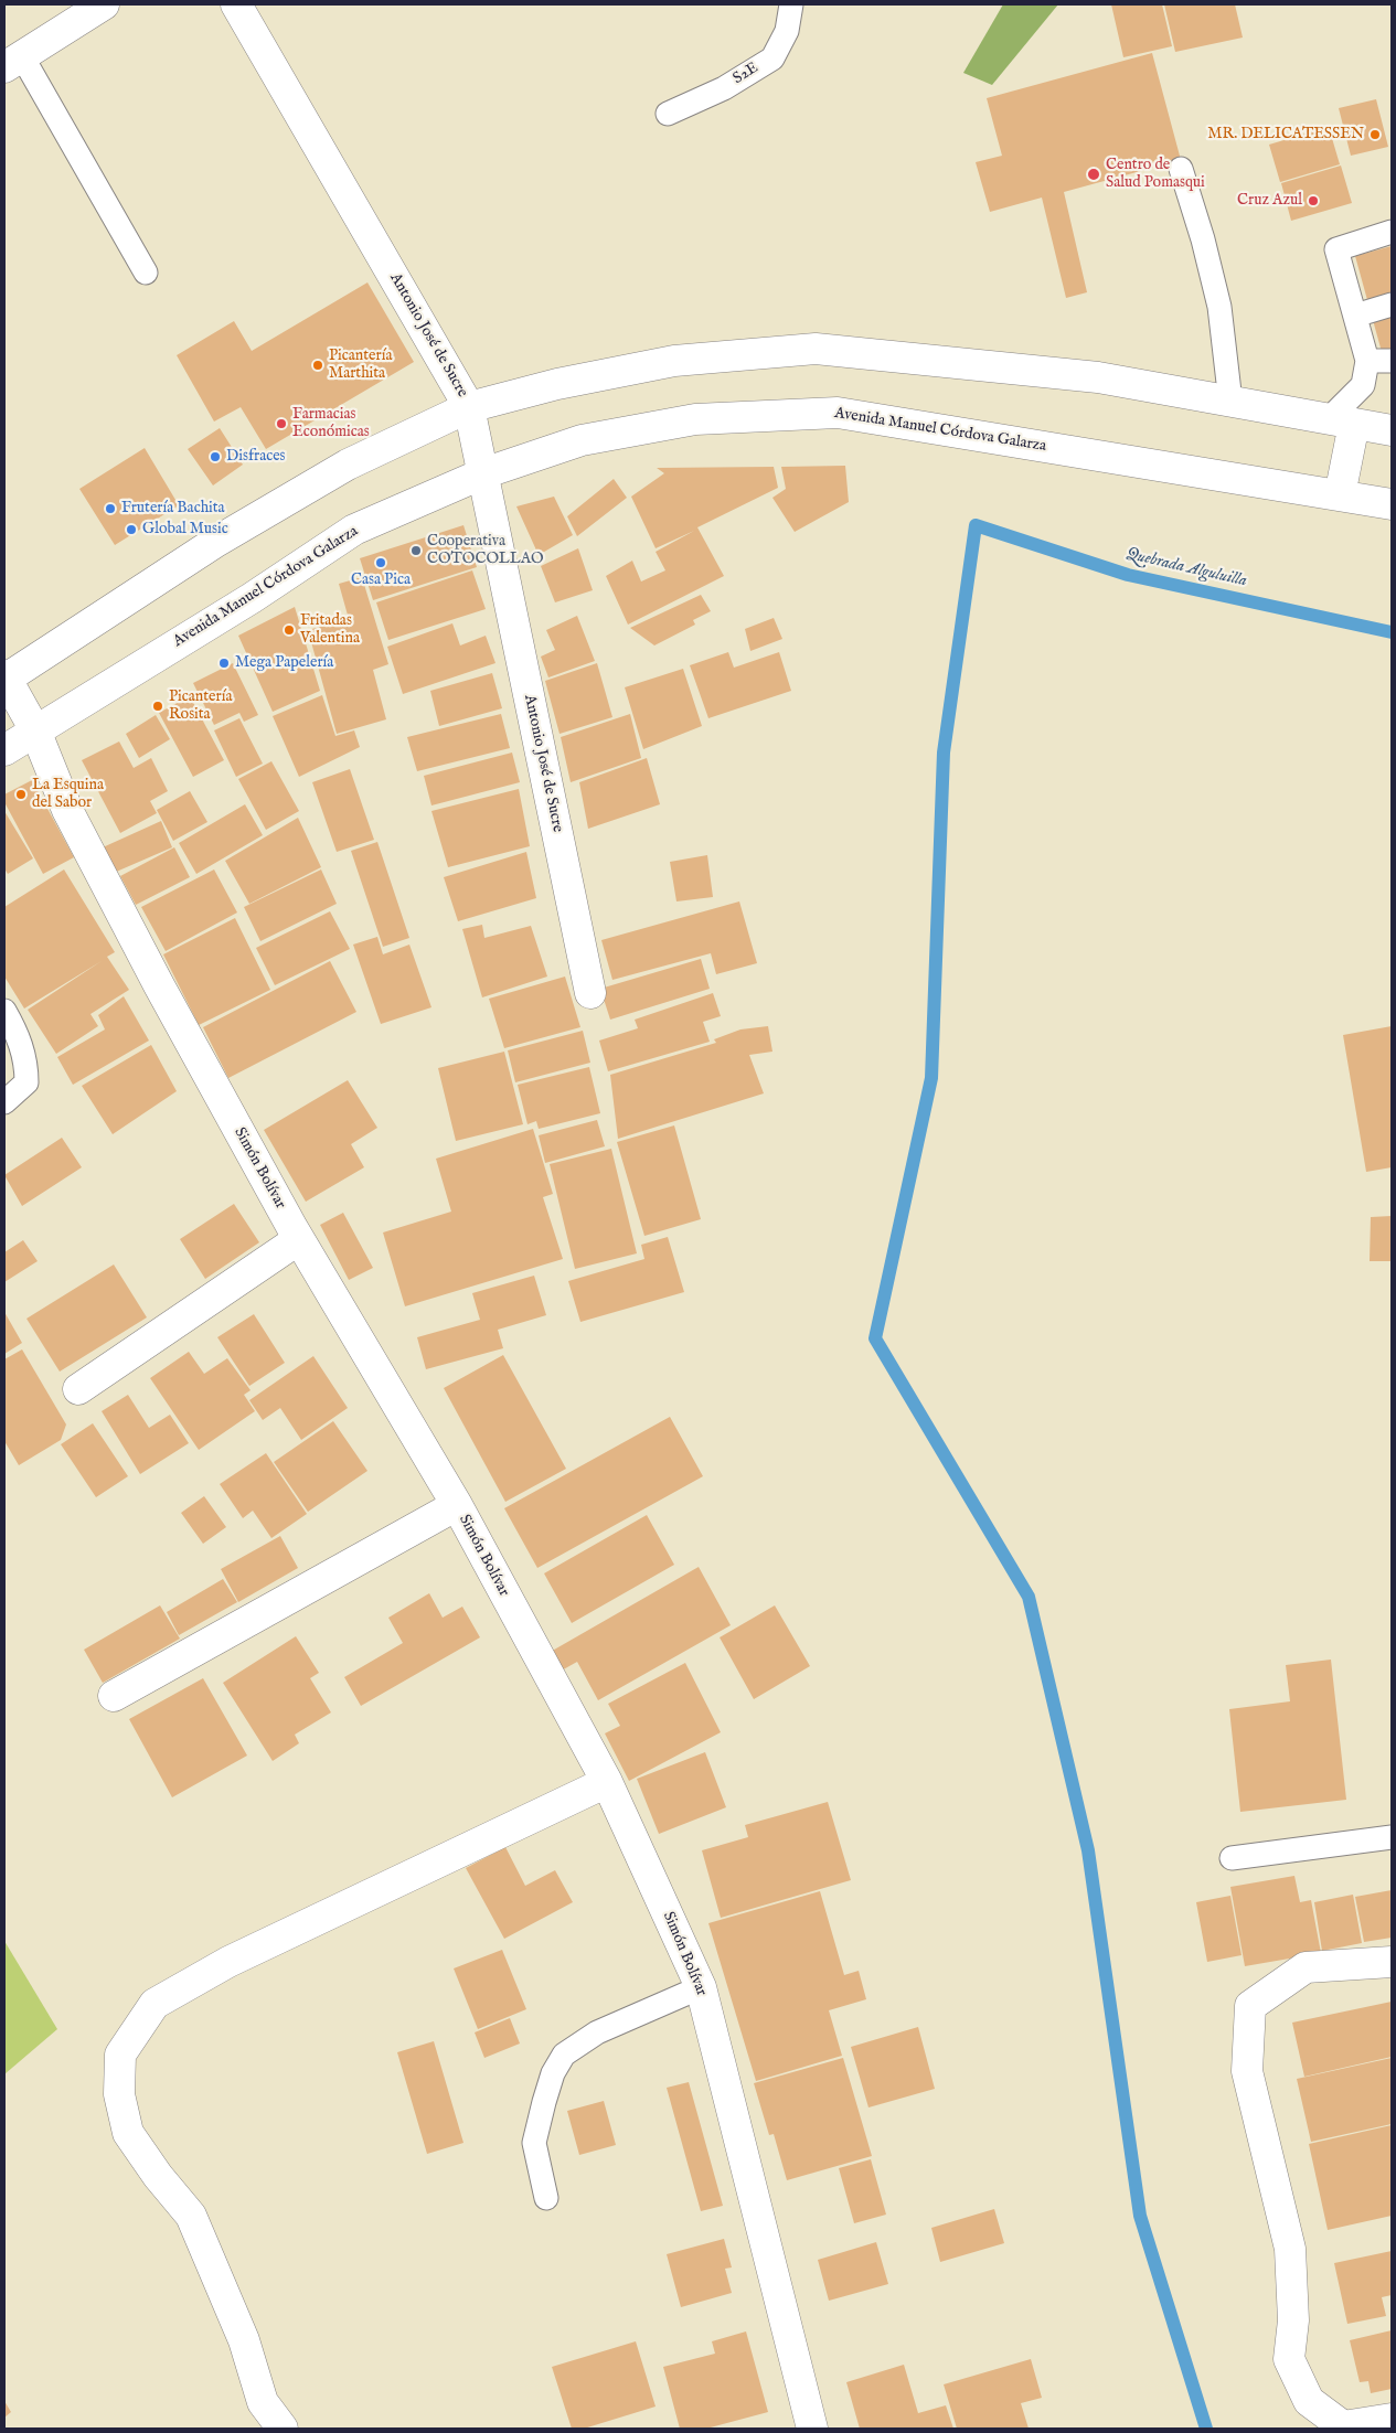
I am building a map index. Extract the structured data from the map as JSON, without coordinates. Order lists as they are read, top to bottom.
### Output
{
  "streets": {
    "street": ["Antonio José de Sucre", "Avenida Manuel Córdova Galarza", "Simón Bolívar"],
    "lane": ["S2E"]
  },
  "crossings": [
    ["Antonio José de Sucre", "Avenida Manuel Córdova Galarza"],
    ["Avenida Manuel Córdova Galarza", "Simón Bolívar"]
  ],
  "water": ["Quebrada Alguluilla"],
  "places": [
    "MR. DELICATESSEN",
    "Centro de Salud Pomasqui",
    "Cruz Azul",
    "Picantería Marthita",
    "Farmacias Económicas",
    "Disfraces",
    "Frutería Bachita",
    "Global Music",
    "Cooperativa COTOCOLLAO",
    "Casa Pica",
    "Fritadas Valentina",
    "Mega Papelería",
    "Picantería Rosita",
    "La Esquina del Sabor"
  ]
}
